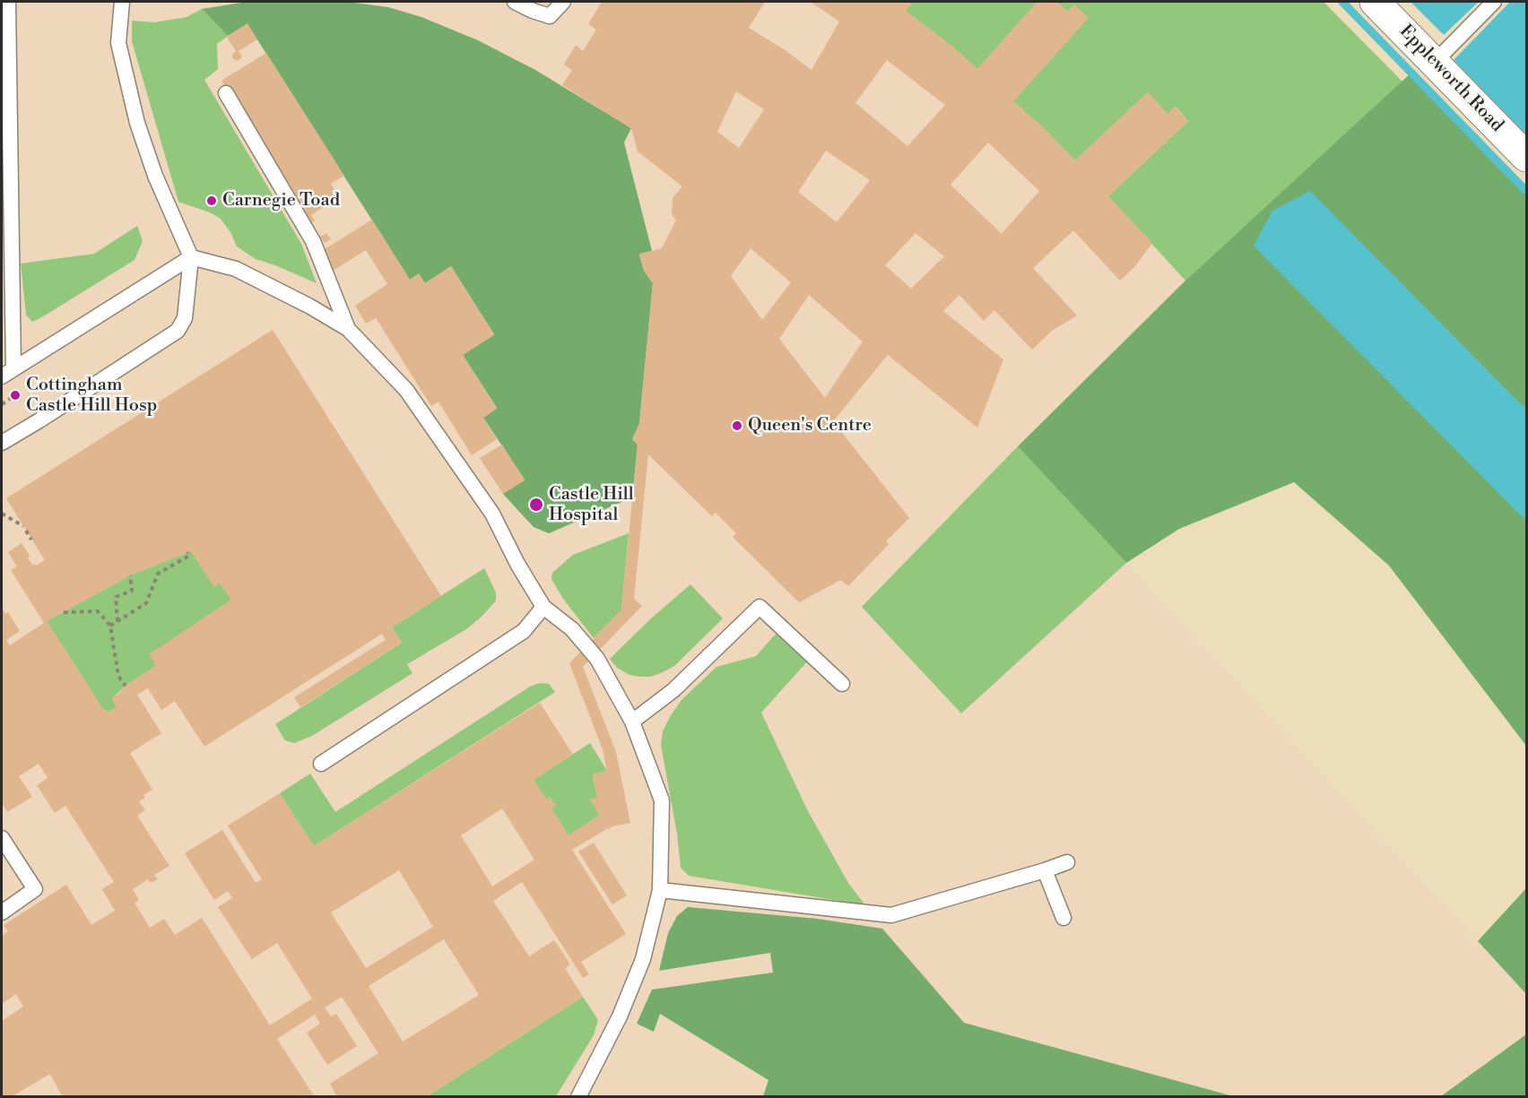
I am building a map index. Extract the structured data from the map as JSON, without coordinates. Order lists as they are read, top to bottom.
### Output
{
  "streets": {
    "street": ["Eppleworth Road"]
  },
  "places": [
    "Carnegie Toad",
    "Cottingham Castle Hill Hosp",
    "Queen's Centre",
    "Castle Hill Hospital"
  ]
}
